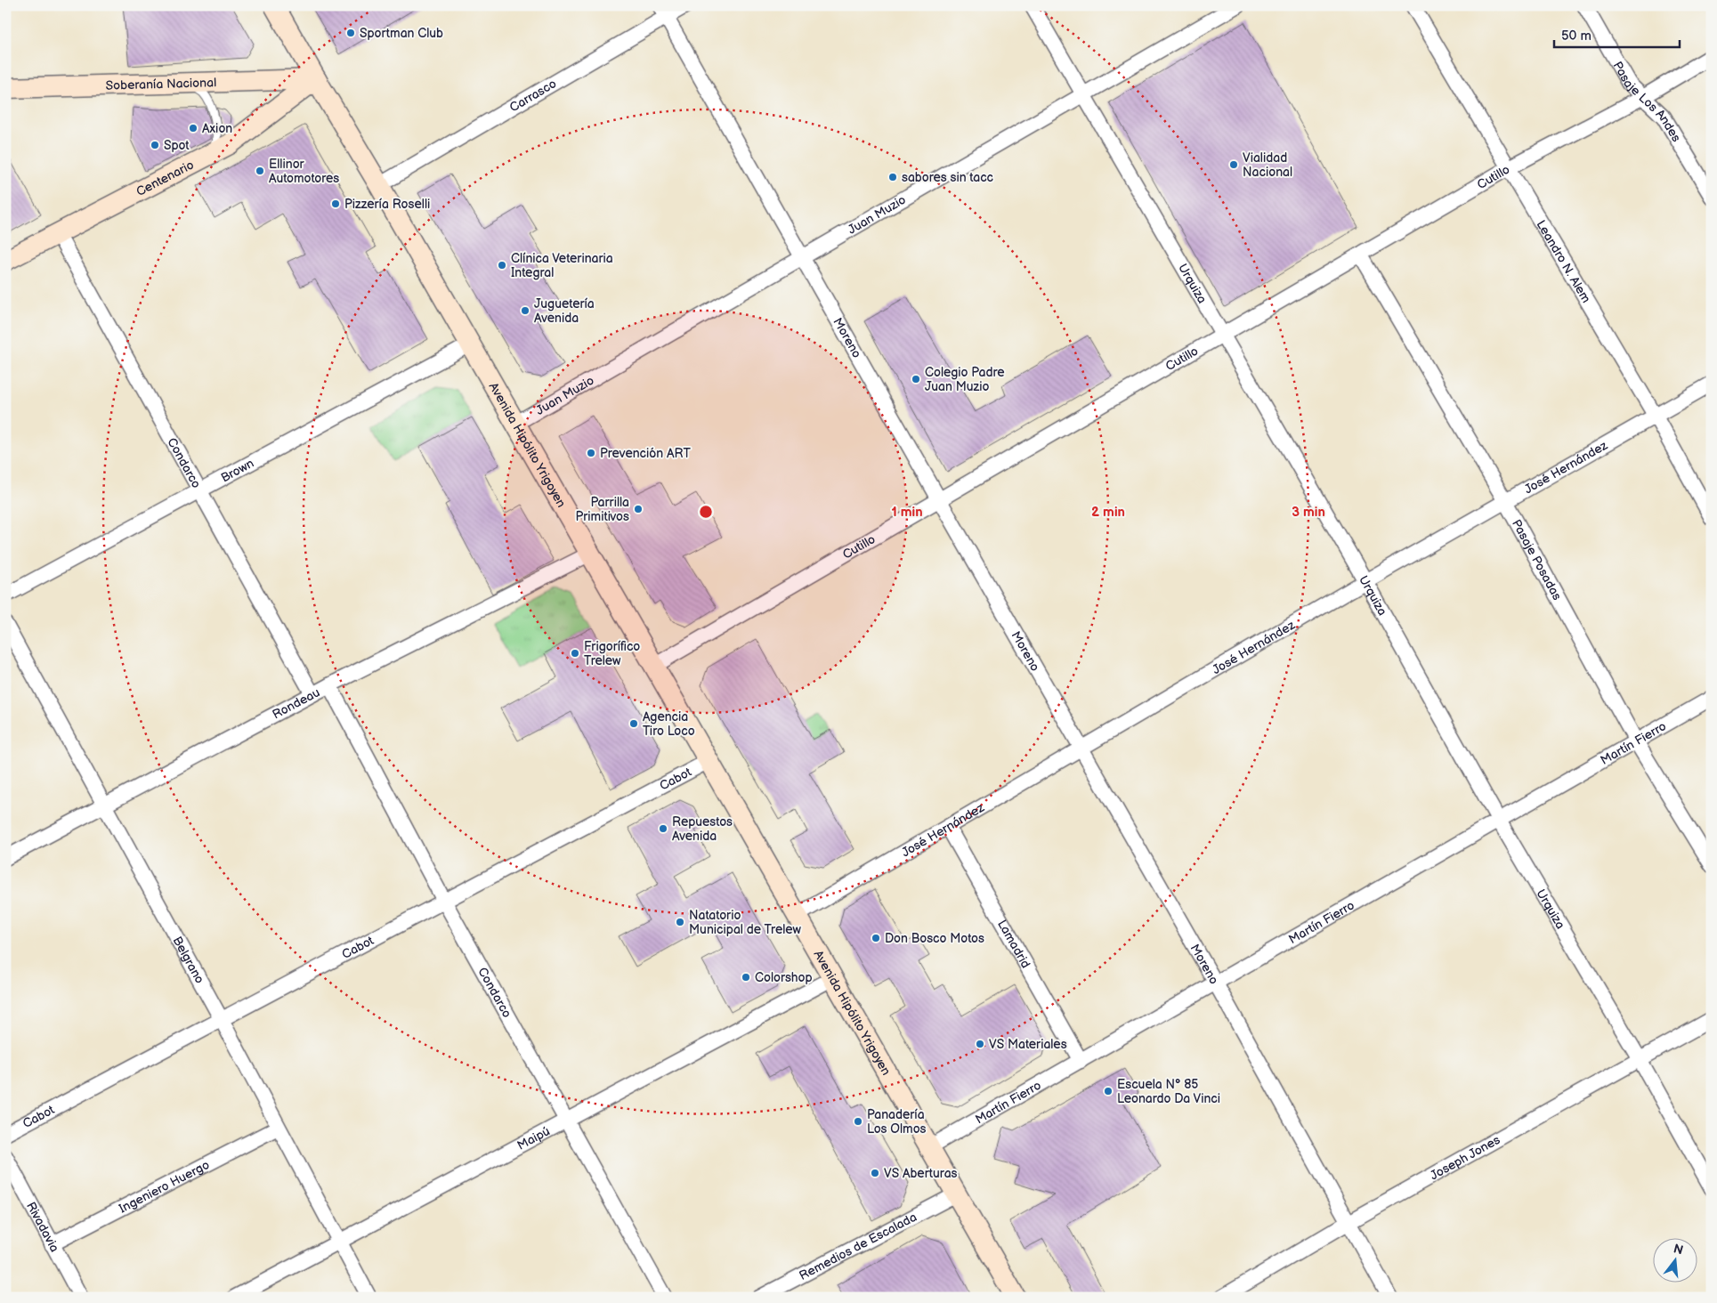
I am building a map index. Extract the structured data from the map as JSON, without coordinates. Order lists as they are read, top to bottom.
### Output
{
  "streets": {
    "main road": ["Soberanía Nacional", "Centenario", "Avenida Hipólito Yrigoyen"],
    "street": [
      "Carrasco",
      "Pasaje Los Andes",
      "Cutillo",
      "Juan Muzio",
      "Leandro N. Alem",
      "Urquiza",
      "Moreno",
      "Condarco",
      "José Hernández",
      "Brown",
      "Pasaje Posadas",
      "Rondeau",
      "Martín Fierro",
      "Cabot",
      "Lamadrid",
      "Belgrano",
      "Maipú",
      "Joseph Jones",
      "Ingeniero Huergo",
      "Rivadavia",
      "Remedios de Escalada"
    ]
  },
  "crossings": [
    ["Soberanía Nacional", "Centenario"],
    ["Soberanía Nacional", "Avenida Hipólito Yrigoyen"],
    ["Carrasco", "Moreno"],
    ["Carrasco", "Avenida Hipólito Yrigoyen"],
    ["Pasaje Los Andes", "Cutillo"],
    ["Cutillo", "Leandro N. Alem"],
    ["Cutillo", "Urquiza"],
    ["Cutillo", "Moreno"],
    ["Cutillo", "Avenida Hipólito Yrigoyen"],
    ["Cutillo", "Pasaje Posadas"],
    ["Centenario", "Avenida Hipólito Yrigoyen"],
    ["Centenario", "Condarco"],
    ["Juan Muzio", "Urquiza"],
    ["Juan Muzio", "Moreno"],
    ["Juan Muzio", "Avenida Hipólito Yrigoyen"],
    ["Leandro N. Alem", "José Hernández"],
    ["Urquiza", "José Hernández"],
    ["Urquiza", "Martín Fierro"],
    ["Urquiza", "Joseph Jones"],
    ["Moreno", "José Hernández"],
    ["Moreno", "Martín Fierro"],
    ["Moreno", "Joseph Jones"],
    ["Avenida Hipólito Yrigoyen", "José Hernández"],
    ["Avenida Hipólito Yrigoyen", "Brown"],
    ["Avenida Hipólito Yrigoyen", "Rondeau"],
    ["Avenida Hipólito Yrigoyen", "Martín Fierro"],
    ["Avenida Hipólito Yrigoyen", "Cabot"],
    ["Avenida Hipólito Yrigoyen", "Maipú"],
    ["Avenida Hipólito Yrigoyen", "Remedios de Escalada"],
    ["Condarco", "Brown"],
    ["Condarco", "Rondeau"],
    ["Condarco", "Cabot"],
    ["Condarco", "Maipú"],
    ["José Hernández", "Pasaje Posadas"],
    ["José Hernández", "Lamadrid"],
    ["Pasaje Posadas", "Martín Fierro"],
    ["Rondeau", "Belgrano"],
    ["Martín Fierro", "Lamadrid"],
    ["Cabot", "Belgrano"],
    ["Belgrano", "Maipú"],
    ["Belgrano", "Ingeniero Huergo"],
    ["Ingeniero Huergo", "Rivadavia"]
  ],
  "places": [
    "Sportman Club",
    "Axion",
    "Spot",
    "Vialidad Nacional",
    "Ellinor Automotores",
    "sabores sin tacc",
    "Pizzería Roselli",
    "Clínica Veterinaria Integral",
    "Juguetería Avenida",
    "Colegio Padre Juan Muzio",
    "Prevención ART",
    "Parrilla Primitivos",
    "Frigorífico Trelew",
    "Agencia Tiro Loco",
    "Repuestos Avenida",
    "Natatorio Municipal de Trelew",
    "Don Bosco Motos",
    "Colorshop",
    "VS Materiales",
    "Escuela N° 85 Leonardo Da Vinci",
    "Panadería Los Olmos",
    "VS Aberturas"
  ],
  "scale_bar": "50 m",
  "north": "top",
  "rings": ["1 min", "2 min", "3 min"]
}
